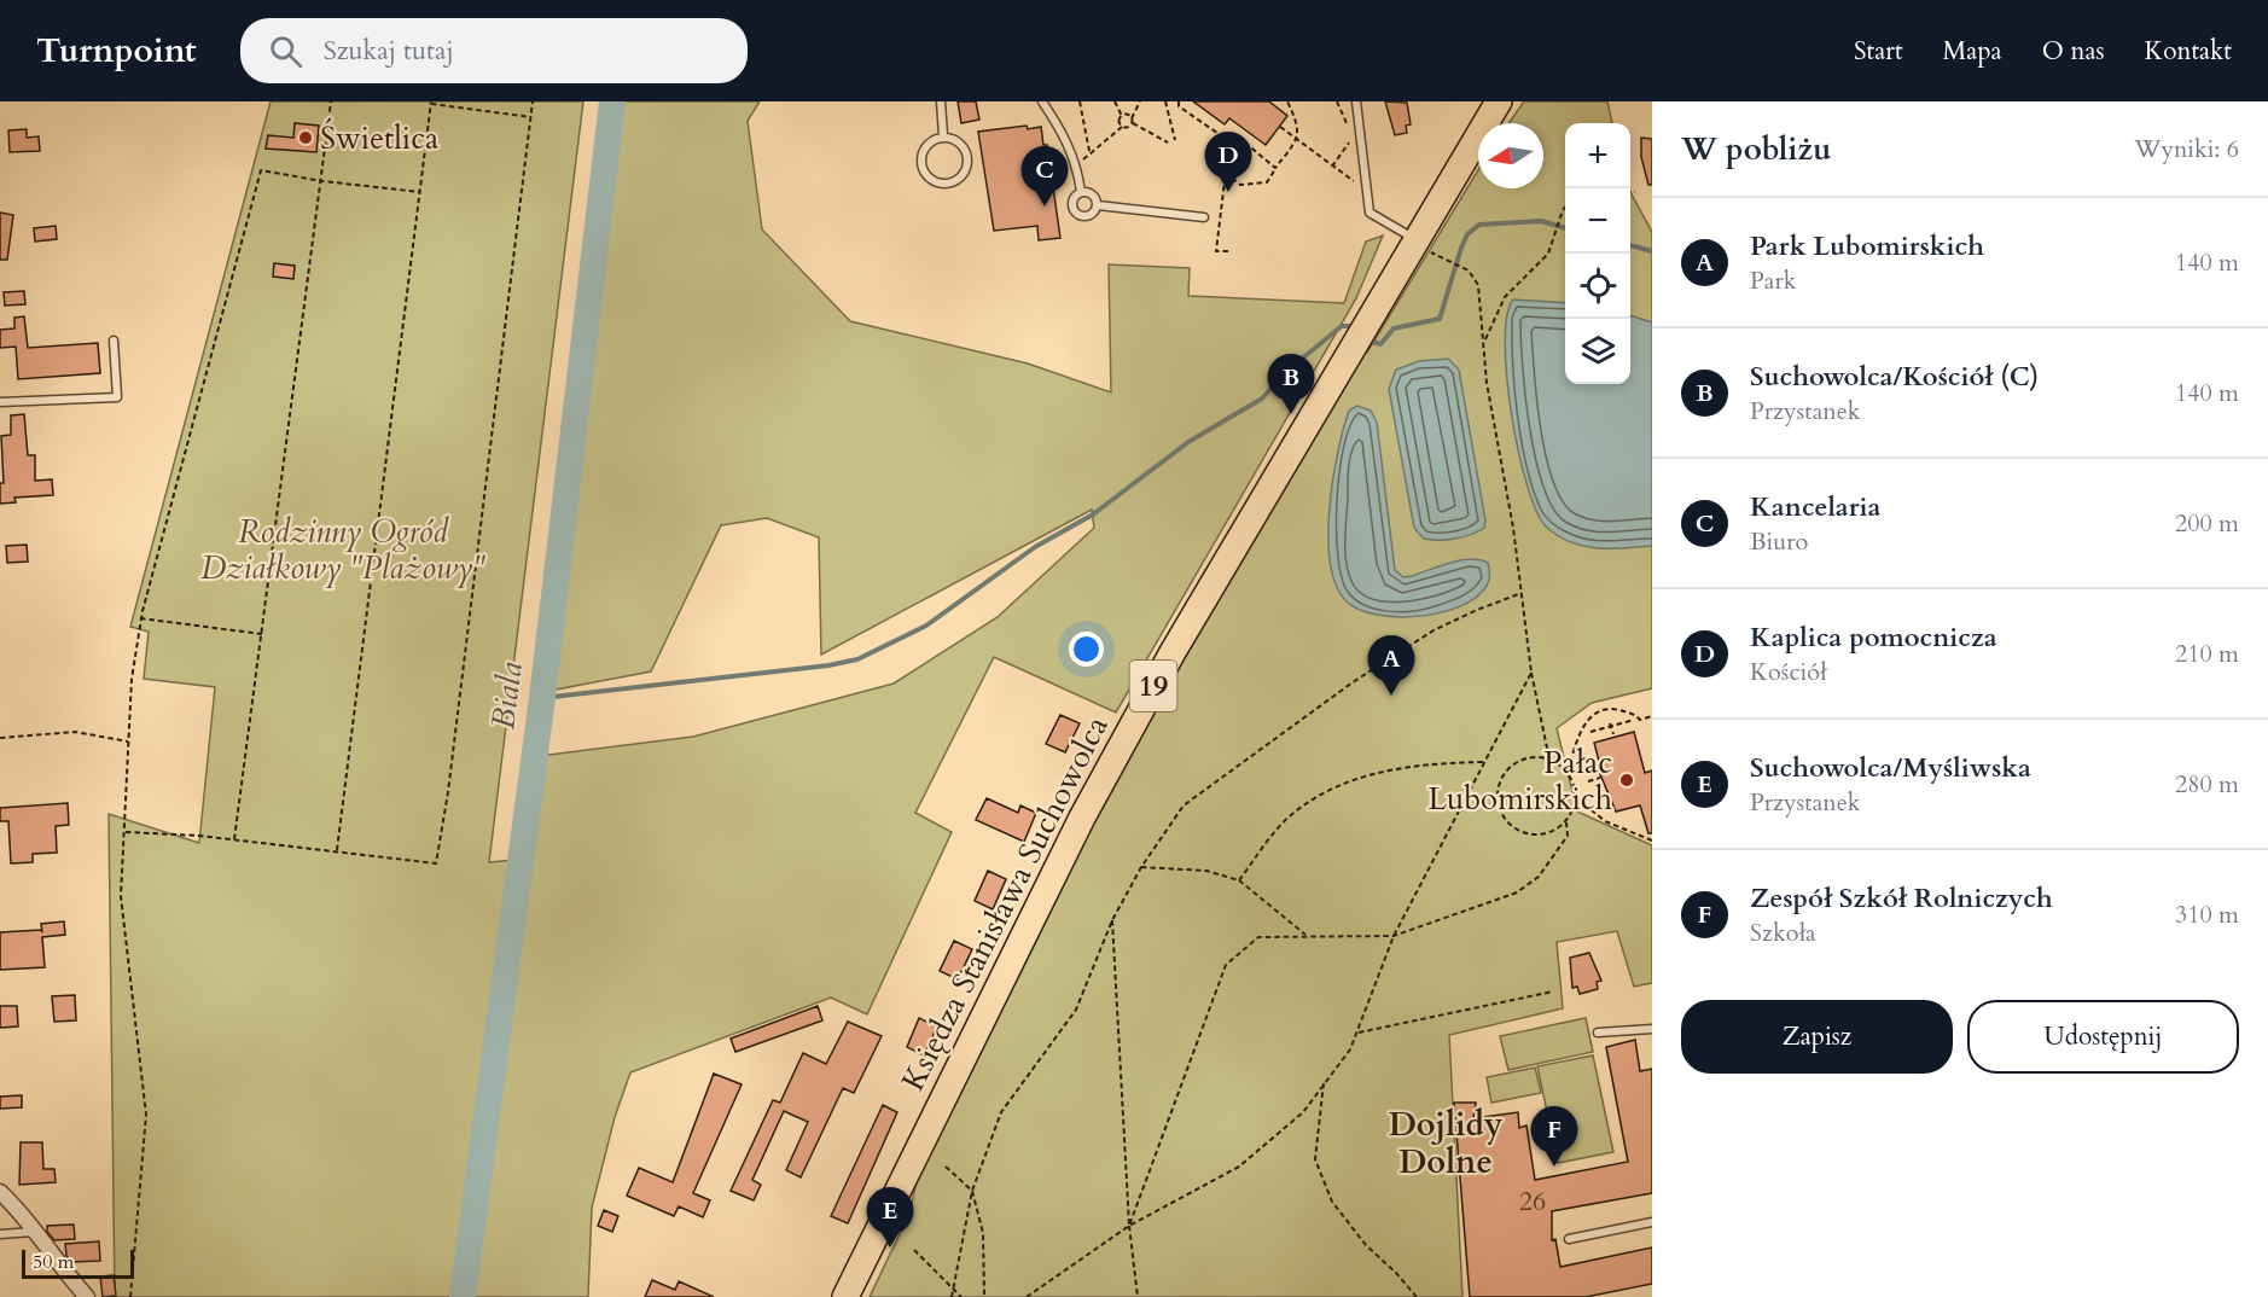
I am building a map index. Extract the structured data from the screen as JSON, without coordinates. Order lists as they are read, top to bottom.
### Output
{
  "streets": {
    "highway": ["19", "Księdza Stanisława Suchowolca"]
  },
  "districts": ["Dojlidy Dolne"],
  "water": ["Biala"],
  "parks": ["Rodzinny Ogród Działkowy \"Plażowy\""],
  "places": ["Świetlica", "Pałac Lubomirskich"],
  "house_numbers": ["26"],
  "scale_bar": "50 m",
  "north": "left",
  "page": {
    "header": "Turnpoint",
    "search": "Szukaj tutaj",
    "nav": [
      "Start",
      "Mapa",
      "O nas",
      "Kontakt"
    ],
    "heading": ["W pobliżu", "Wyniki: 6"],
    "map_buttons": ["+", "−"],
    "pins": [
      "D",
      "C",
      "B",
      "A",
      "F",
      "E"
    ],
    "list": [
      {
        "mark": "A",
        "name": "Park Lubomirskich",
        "note": "Park",
        "value": "140 m"
      },
      {
        "mark": "B",
        "name": "Suchowolca/Kościół (C)",
        "note": "Przystanek",
        "value": "140 m"
      },
      {
        "mark": "C",
        "name": "Kancelaria",
        "note": "Biuro",
        "value": "200 m"
      },
      {
        "mark": "D",
        "name": "Kaplica pomocnicza",
        "note": "Kościół",
        "value": "210 m"
      },
      {
        "mark": "E",
        "name": "Suchowolca/Myśliwska",
        "note": "Przystanek",
        "value": "280 m"
      },
      {
        "mark": "F",
        "name": "Zespół Szkół Rolniczych",
        "note": "Szkoła",
        "value": "310 m"
      }
    ],
    "buttons": ["Zapisz", "Udostępnij"],
    "scale": "50 m"
  }
}
